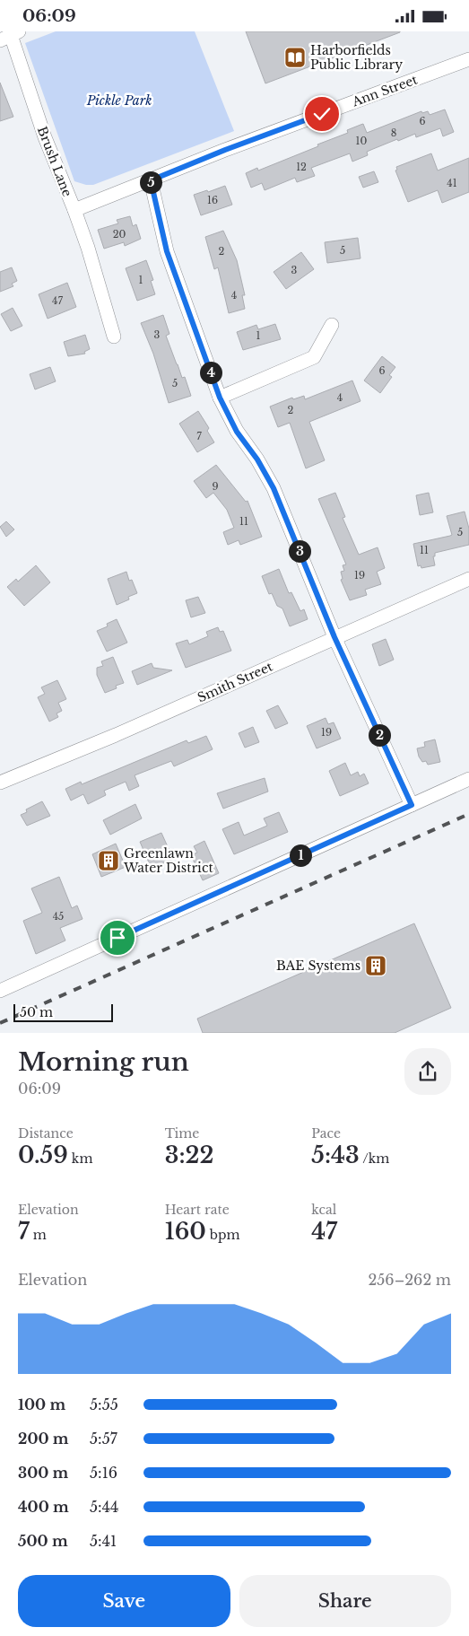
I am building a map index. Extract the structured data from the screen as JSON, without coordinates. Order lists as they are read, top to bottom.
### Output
{
  "streets": {
    "street": ["Ann Street", "Brush Lane", "Smith Street"]
  },
  "crossings": [
    ["Ann Street", "Brush Lane"]
  ],
  "parks": ["Pickle Park"],
  "places": {
    "library": ["Harborfields Public Library"],
    "building": ["Greenlawn Water District", "BAE Systems"]
  },
  "house_numbers": [
    "6",
    "8",
    "10",
    "12",
    "41",
    "16",
    "20",
    "5",
    "2",
    "3",
    "1",
    "4",
    "47",
    "3",
    "1",
    "6",
    "5",
    "4",
    "2",
    "7",
    "9",
    "11",
    "5",
    "11",
    "19",
    "19",
    "45"
  ],
  "scale_bar": "50 m",
  "page": {
    "status": "06:09",
    "pins": [
      "5",
      "4",
      "3",
      "2",
      "1"
    ],
    "scale": "50 m",
    "heading": ["Morning run", "06:09"],
    "stats": [
      ["Distance", "0.59 km"],
      ["Time", "3:22"],
      ["Pace", "5:43 /km"],
      ["Elevation", "7 m"],
      ["Heart rate", "160 bpm"],
      ["kcal", "47"]
    ],
    "chart": ["Elevation", "256–262 m"],
    "list": [
      {
        "name": "100 m",
        "note": "5:55"
      },
      {
        "name": "200 m",
        "note": "5:57"
      },
      {
        "name": "300 m",
        "note": "5:16"
      },
      {
        "name": "400 m",
        "note": "5:44"
      },
      {
        "name": "500 m",
        "note": "5:41"
      }
    ],
    "buttons": ["Save", "Share"]
  }
}
